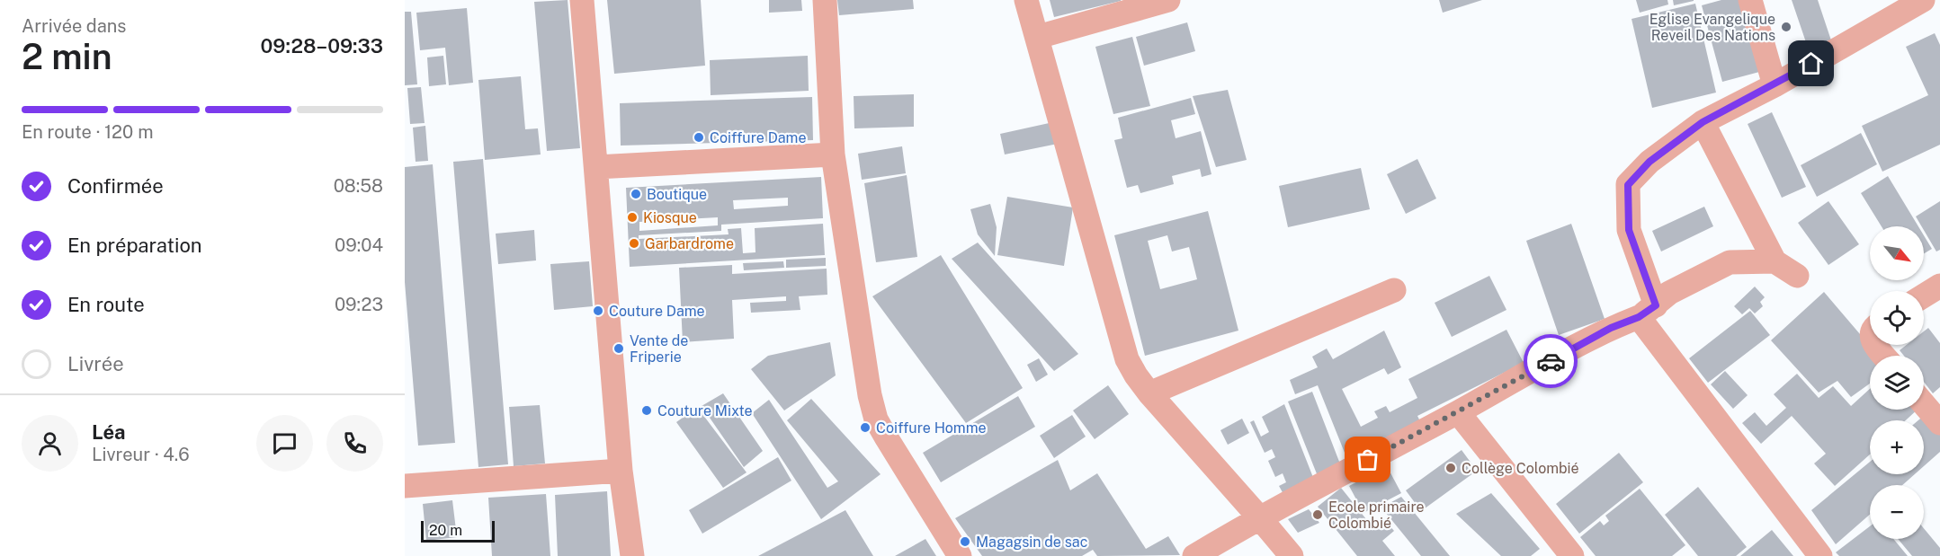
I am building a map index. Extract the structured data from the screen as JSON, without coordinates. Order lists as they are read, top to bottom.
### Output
{
  "places": [
    "Eglise Evangelique Reveil Des Nations",
    "Coiffure Dame",
    "Boutique",
    "Kiosque",
    "Garbardrome",
    "Couture Dame",
    "Vente de Friperie",
    "Couture Mixte",
    "Coiffure Homme",
    "Collège Colombié",
    "Ecole primaire Colombié",
    "Magagsin de sac"
  ],
  "scale_bar": "20 m",
  "north": "bottom right",
  "page": {
    "heading": ["2 min", "Arrivée dans", "09:28–09:33"],
    "panel": ["Léa", "Livreur · 4.6"],
    "bar": "En route · 120 m",
    "list": [
      ["Confirmée", "08:58"],
      ["En préparation", "09:04"],
      ["En route", "09:23"],
      "Livrée"
    ],
    "map_buttons": ["+", "−"],
    "scale": "20 m"
  }
}
